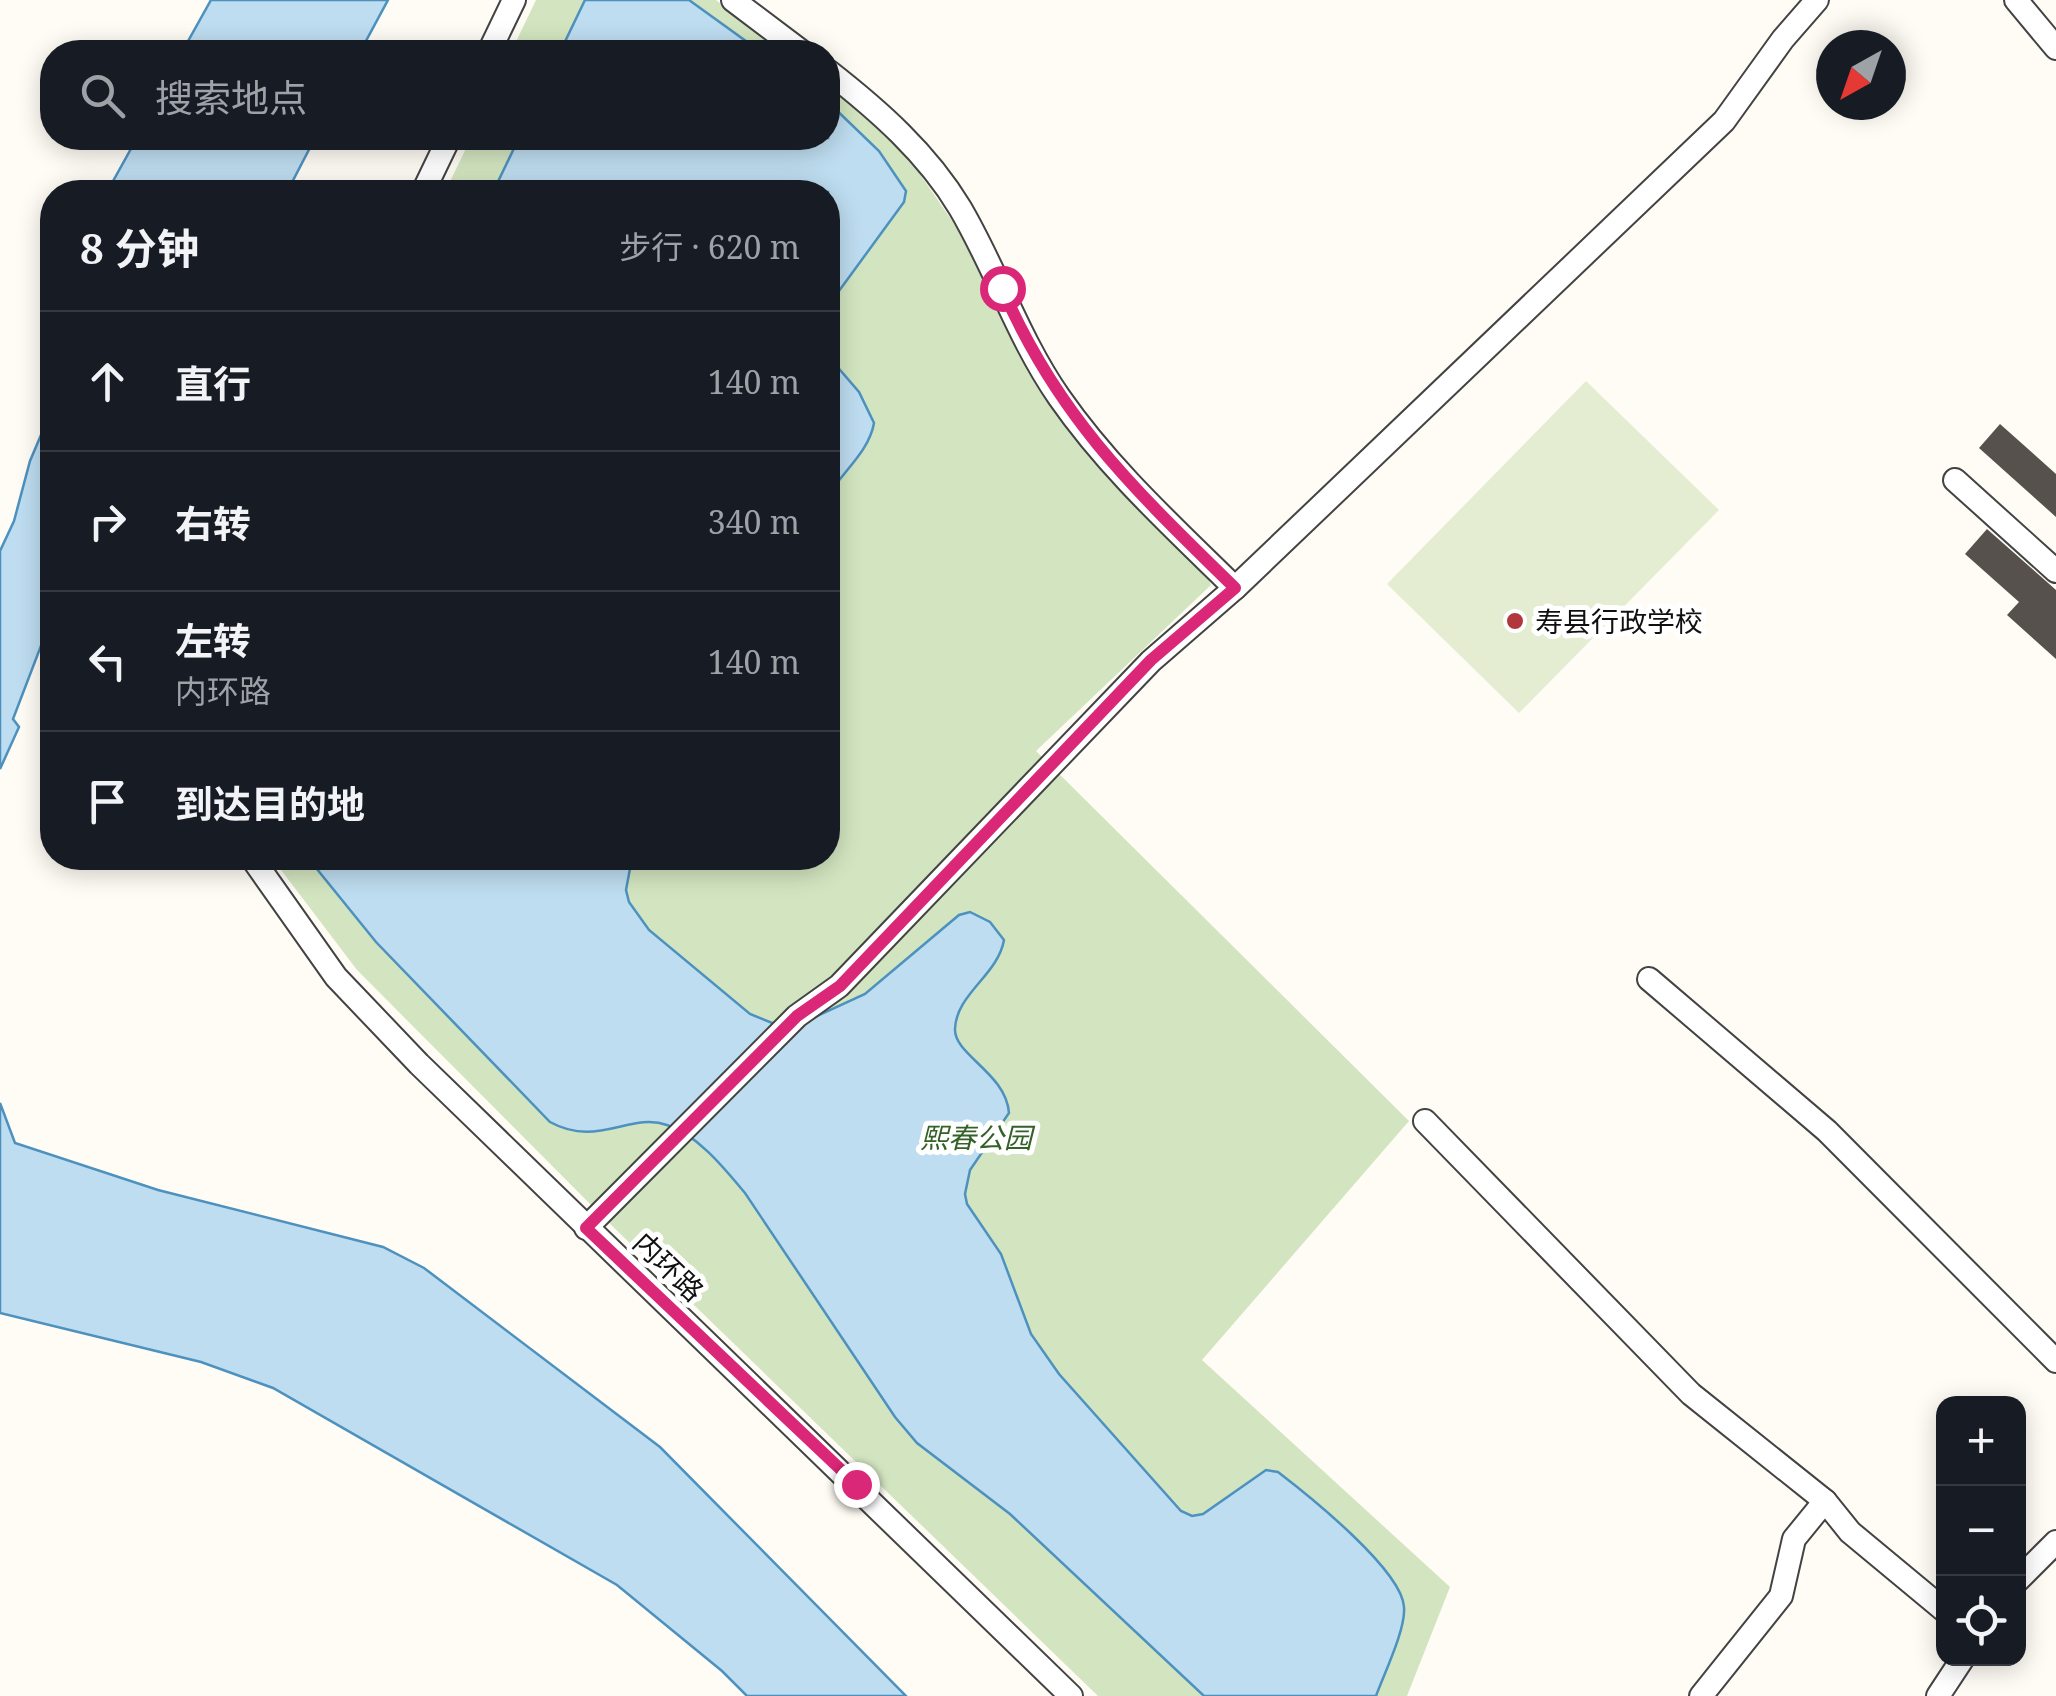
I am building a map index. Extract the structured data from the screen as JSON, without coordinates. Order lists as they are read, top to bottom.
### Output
{
  "streets": {
    "street": ["内环路"]
  },
  "parks": ["熙春公园"],
  "places": ["寿县行政学校"],
  "north": "bottom left",
  "page": {
    "search": "搜索地点",
    "heading": ["8 分钟", "步行 · 620 m"],
    "list": [
      ["直行", "140 m"],
      ["右转", "340 m"],
      ["左转", "内环路", "140 m"],
      "到达目的地"
    ],
    "map_buttons": ["+", "−"]
  }
}
